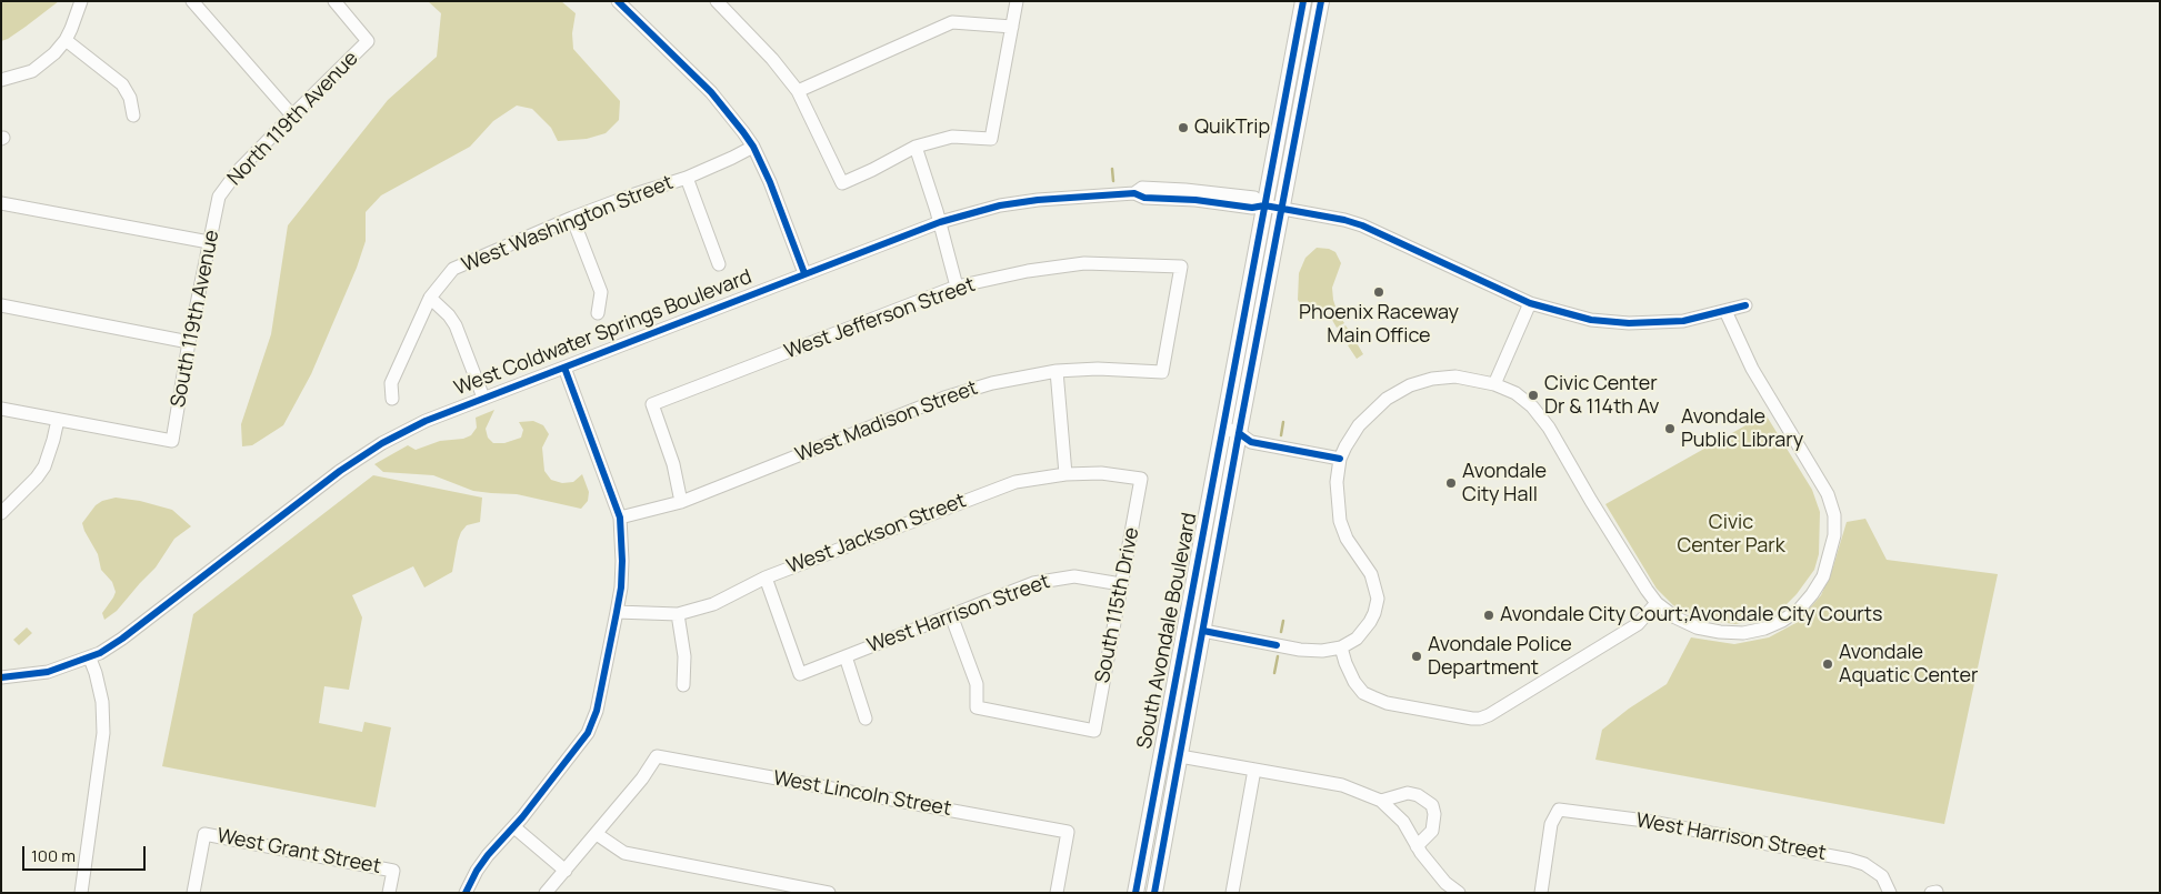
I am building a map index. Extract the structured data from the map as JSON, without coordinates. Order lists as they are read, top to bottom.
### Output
{
  "streets": {
    "main road": ["South Avondale Boulevard"],
    "street": [
      "North 119th Avenue",
      "West Washington Street",
      "South 119th Avenue",
      "West Jefferson Street",
      "West Coldwater Springs Boulevard",
      "West Madison Street",
      "West Jackson Street",
      "South 115th Drive",
      "West Harrison Street",
      "West Lincoln Street",
      "West Grant Street"
    ]
  },
  "crossings": [
    ["North 119th Avenue", "South 119th Avenue"],
    ["West Jefferson Street", "West Madison Street"],
    ["West Coldwater Springs Boulevard", "South Avondale Boulevard"],
    ["West Jackson Street", "South 115th Drive"],
    ["West Jackson Street", "West Harrison Street"],
    ["South 115th Drive", "West Harrison Street"]
  ],
  "parks": ["Civic Center Park"],
  "places": [
    "QuikTrip",
    "Phoenix Raceway Main Office",
    "Civic Center Dr & 114th Av",
    "Avondale Public Library",
    "Avondale City Hall",
    "Avondale City Court;Avondale City Courts",
    "Avondale Police Department",
    "Avondale Aquatic Center"
  ],
  "scale_bar": "100 m"
}
